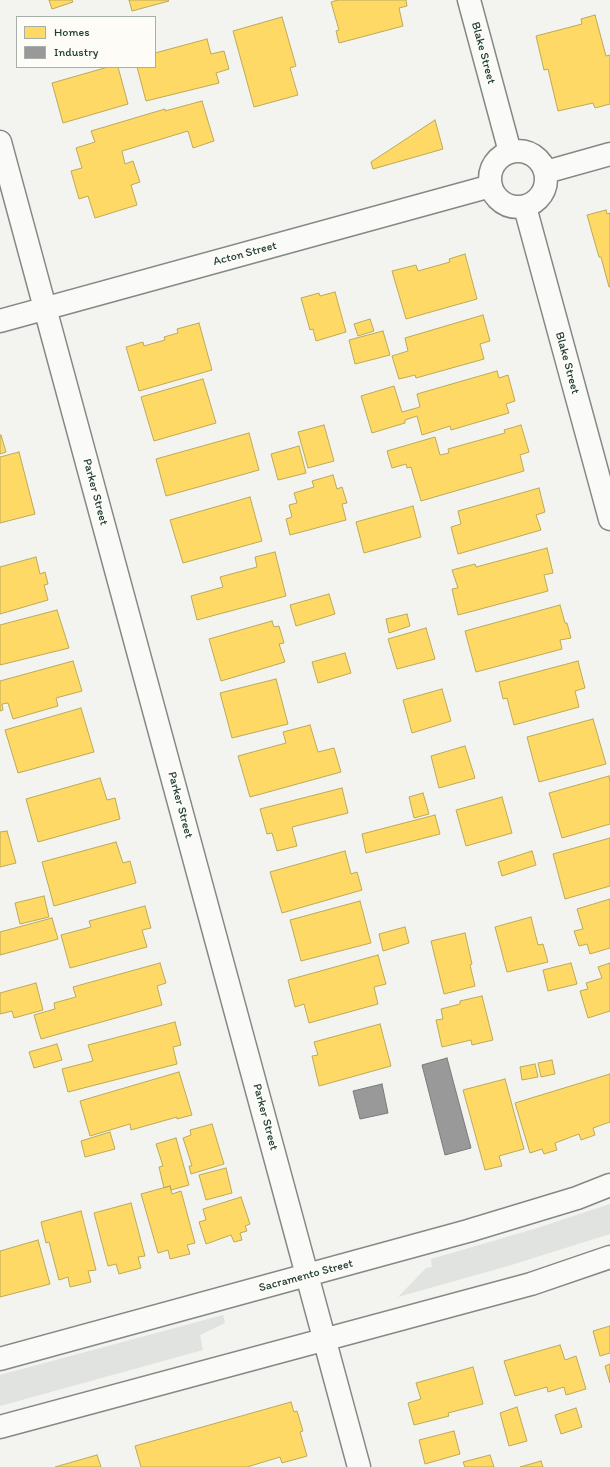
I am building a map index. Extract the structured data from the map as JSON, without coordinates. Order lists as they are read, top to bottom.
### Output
{
  "streets": {
    "street": [
      "Blake Street",
      "Acton Street",
      "Parker Street",
      "Sacramento Street"
    ]
  },
  "crossings": [
    ["Blake Street", "Acton Street"],
    ["Acton Street", "Parker Street"],
    ["Parker Street", "Sacramento Street"]
  ],
  "legend": ["Homes", "Industry"]
}
